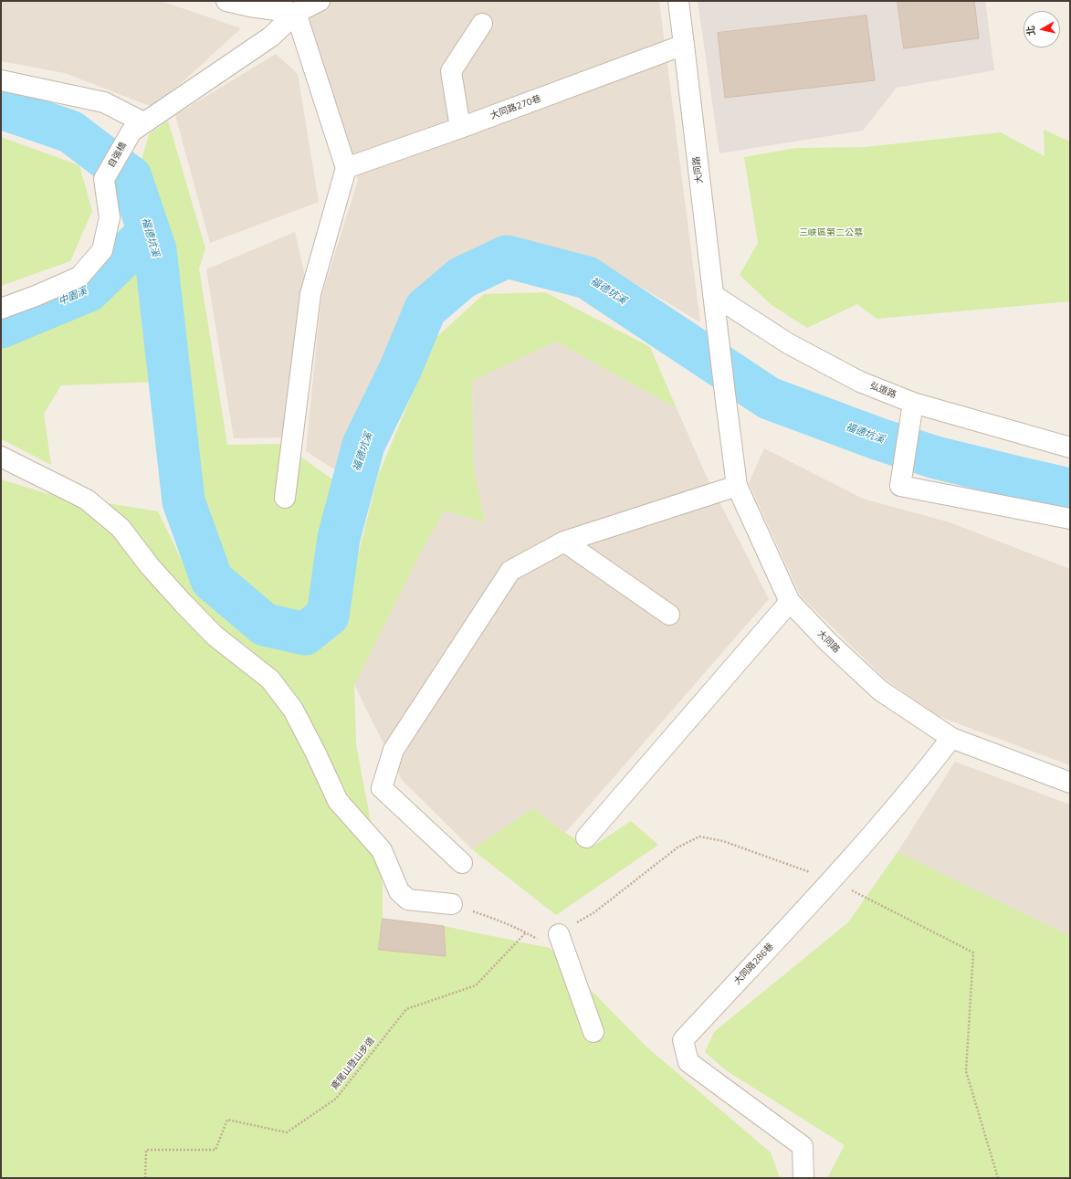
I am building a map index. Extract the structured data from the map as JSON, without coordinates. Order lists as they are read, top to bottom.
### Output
{
  "streets": {
    "street": [
      "大同路270巷",
      "自強橋",
      "大同路",
      "弘道路",
      "大同路286巷"
    ],
    "path": ["鳶尾山登山步道"]
  },
  "crossings": [
    ["大同路270巷", "大同路"],
    ["大同路", "弘道路"],
    ["大同路", "大同路286巷"]
  ],
  "water": ["福德坑溪", "中園溪"],
  "parks": ["三峽區第二公墓"],
  "north": "left"
}
